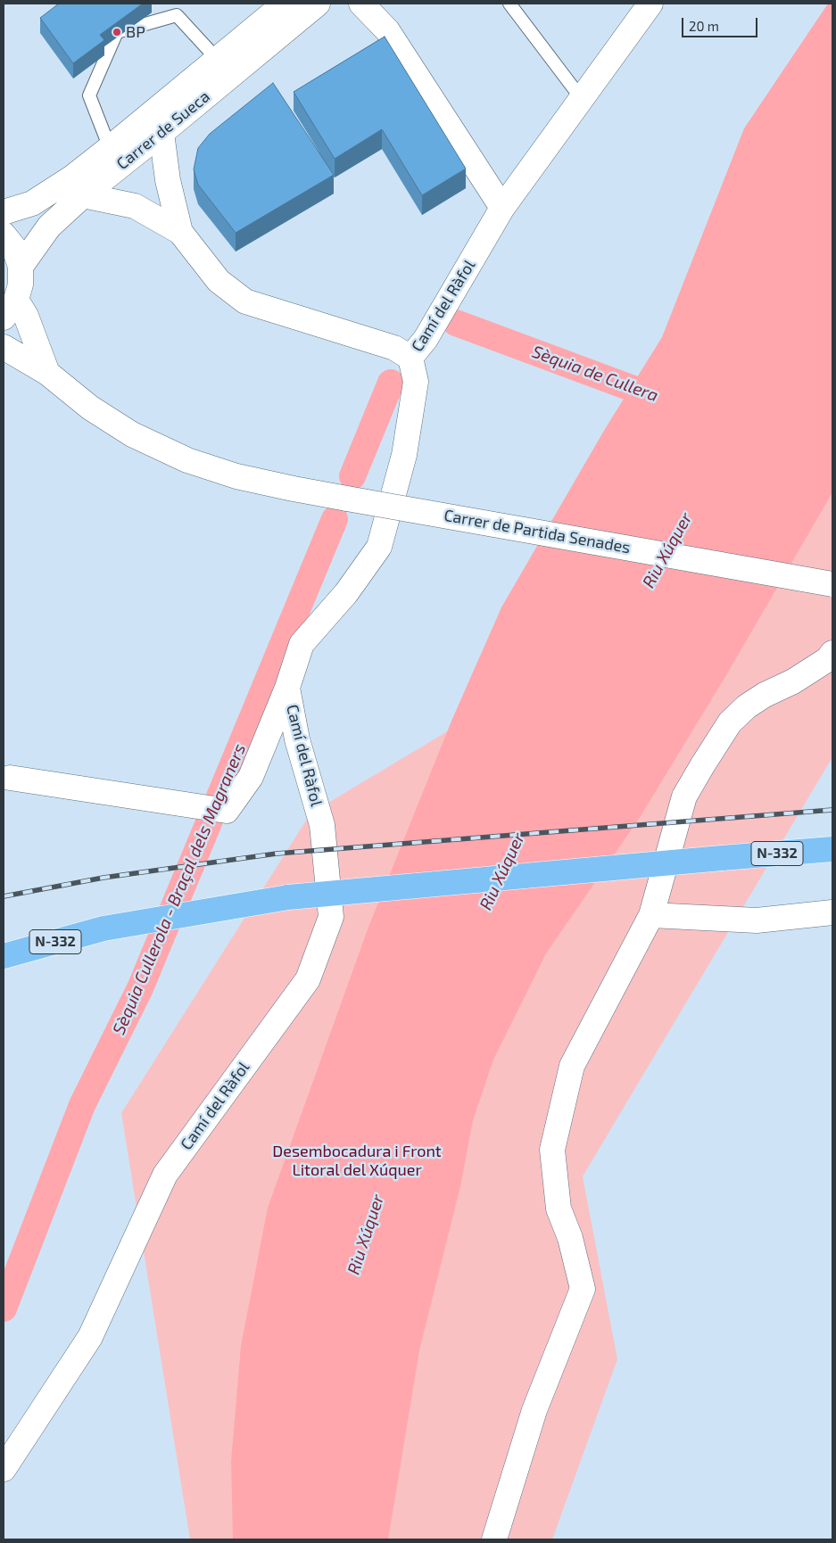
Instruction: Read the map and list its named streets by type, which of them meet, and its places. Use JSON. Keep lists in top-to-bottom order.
{
  "streets": {
    "highway": ["N-332"],
    "street": ["Carrer de Sueca", "Camí del Ràfol", "Carrer de Partida Senades"]
  },
  "water": ["Sèquia de Cullera", "Riu Xúquer", "Sèquia Cullerola - Braçal dels Magraners"],
  "parks": ["Desembocadura i Front Litoral del Xúquer"],
  "places": ["BP"],
  "scale_bar": "20 m"
}
